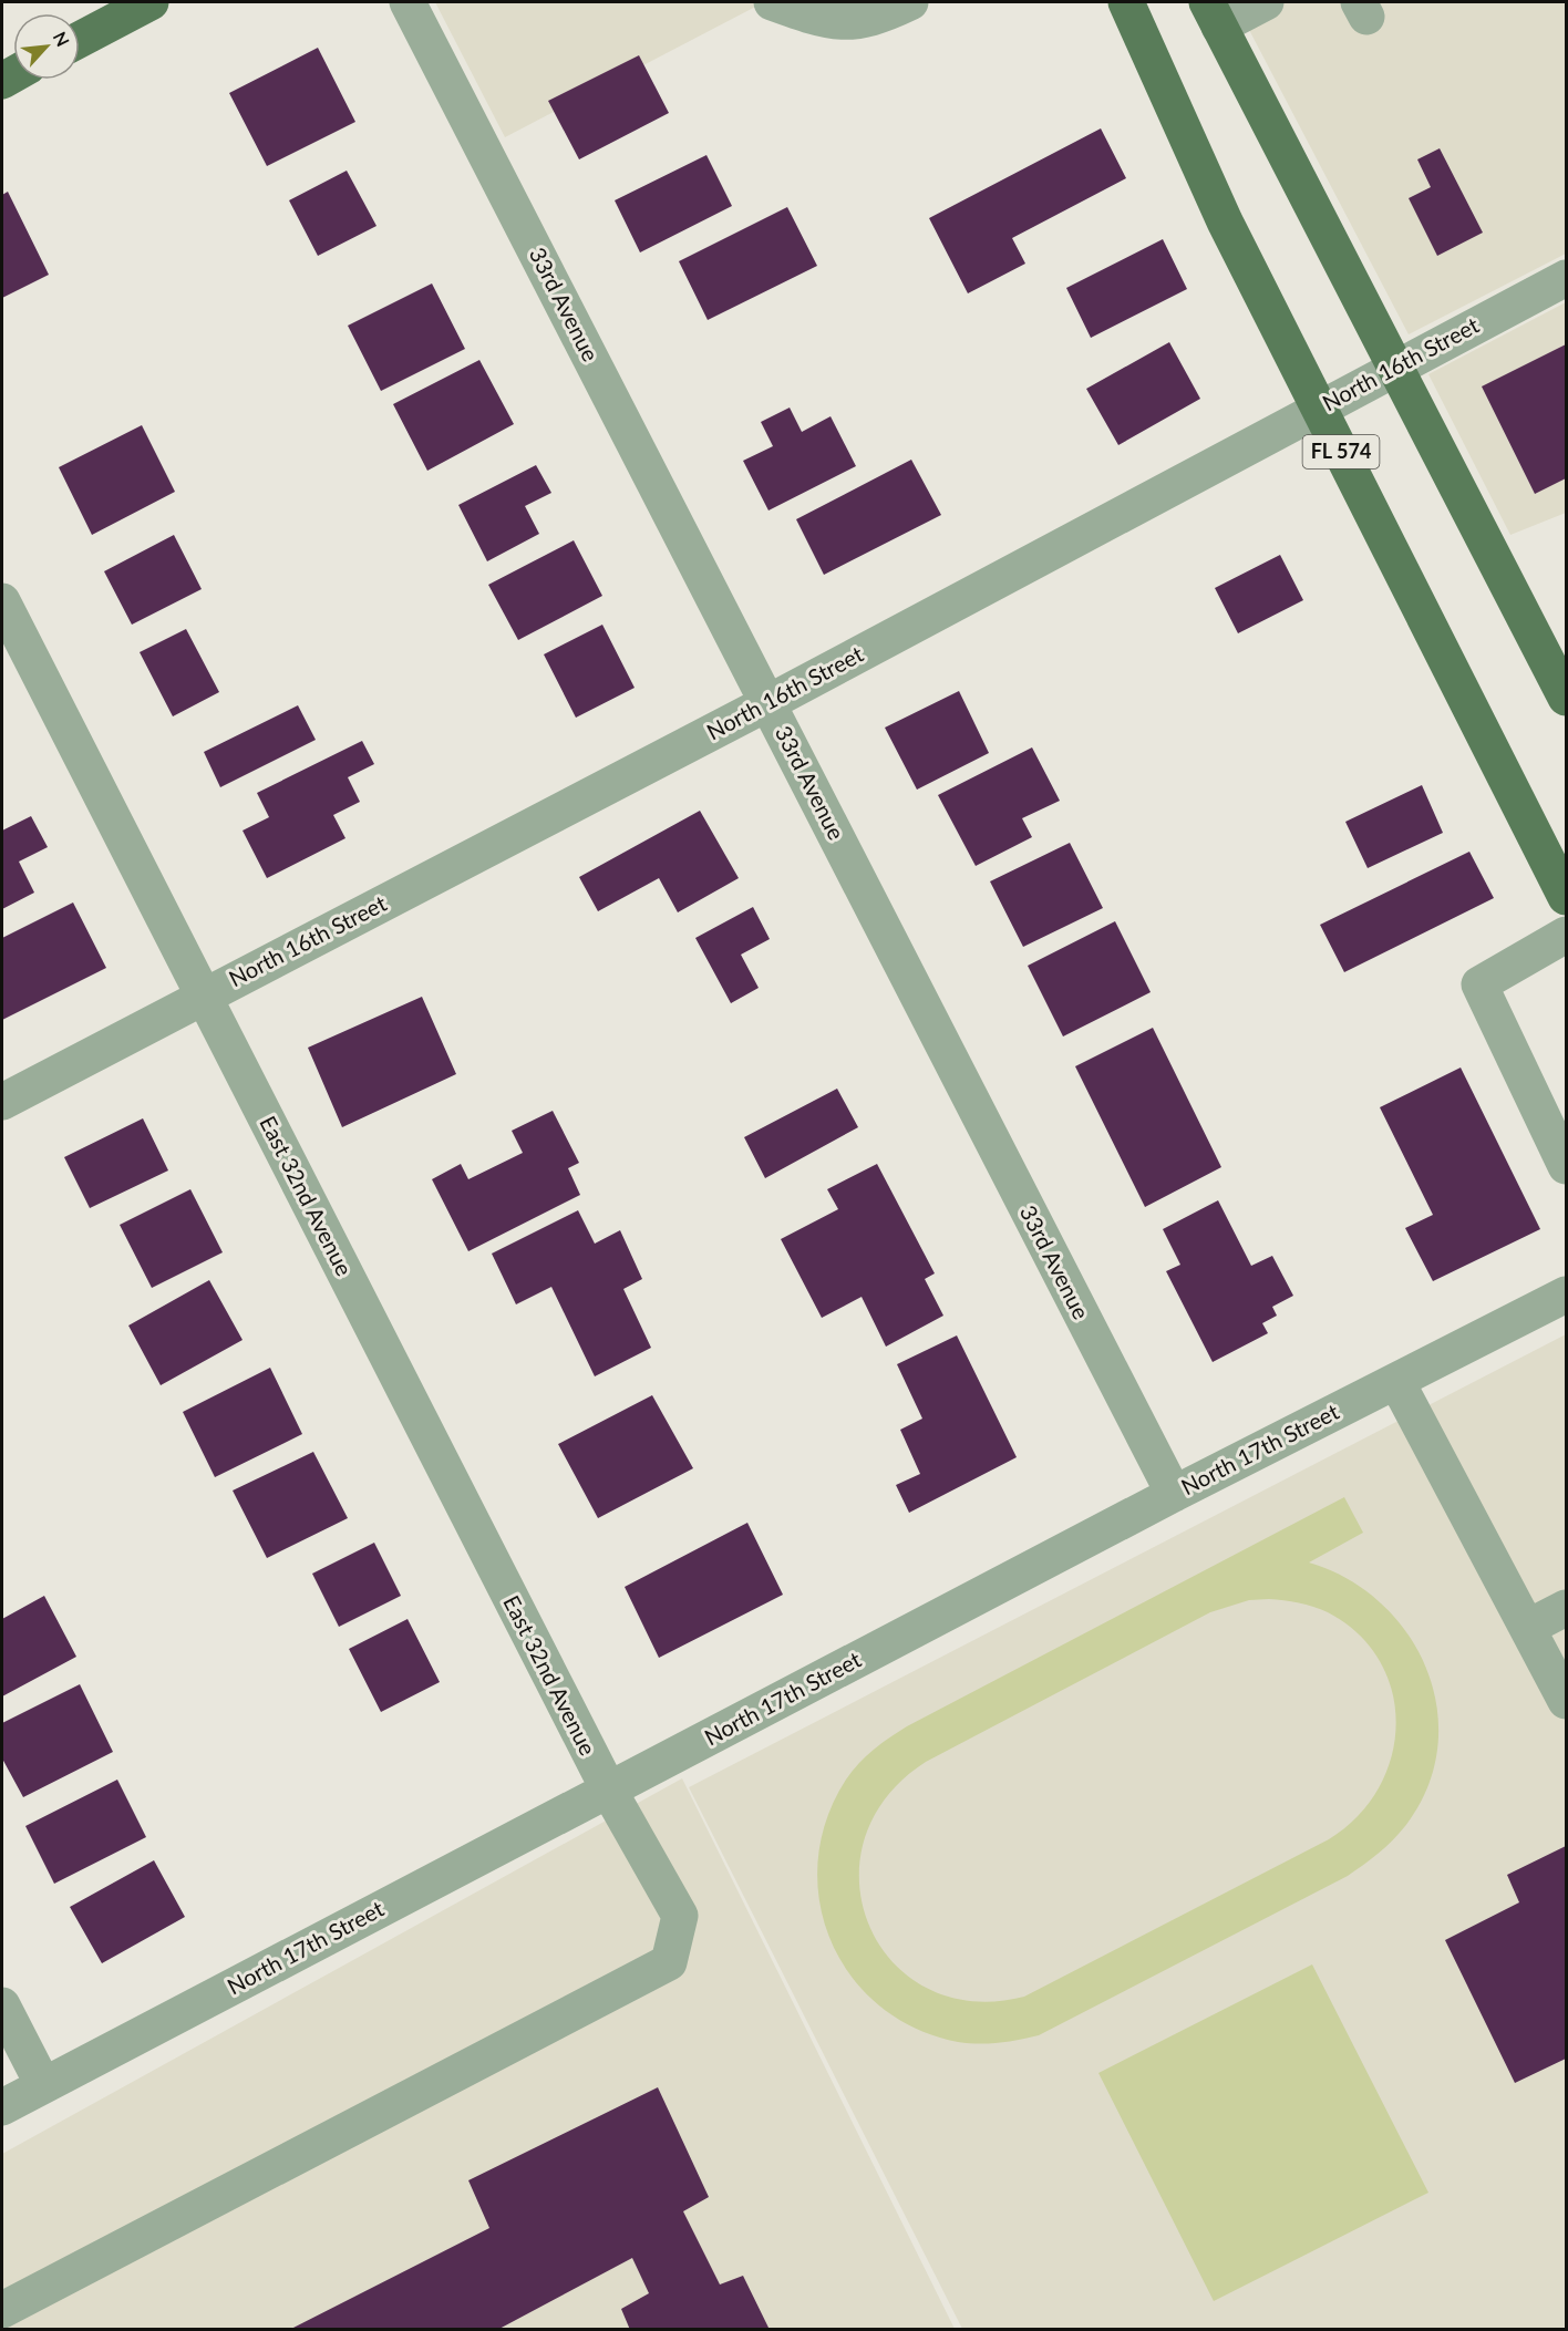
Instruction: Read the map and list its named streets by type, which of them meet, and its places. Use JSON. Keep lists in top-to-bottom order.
{
  "streets": {
    "main road": ["FL 574"],
    "street": [
      "33rd Avenue",
      "North 16th Street",
      "East 32nd Avenue",
      "North 17th Street"
    ]
  },
  "crossings": [
    ["33rd Avenue", "North 16th Street"],
    ["33rd Avenue", "North 17th Street"],
    ["North 16th Street", "FL 574"],
    ["North 16th Street", "East 32nd Avenue"],
    ["East 32nd Avenue", "North 17th Street"]
  ],
  "north": "top right"
}
